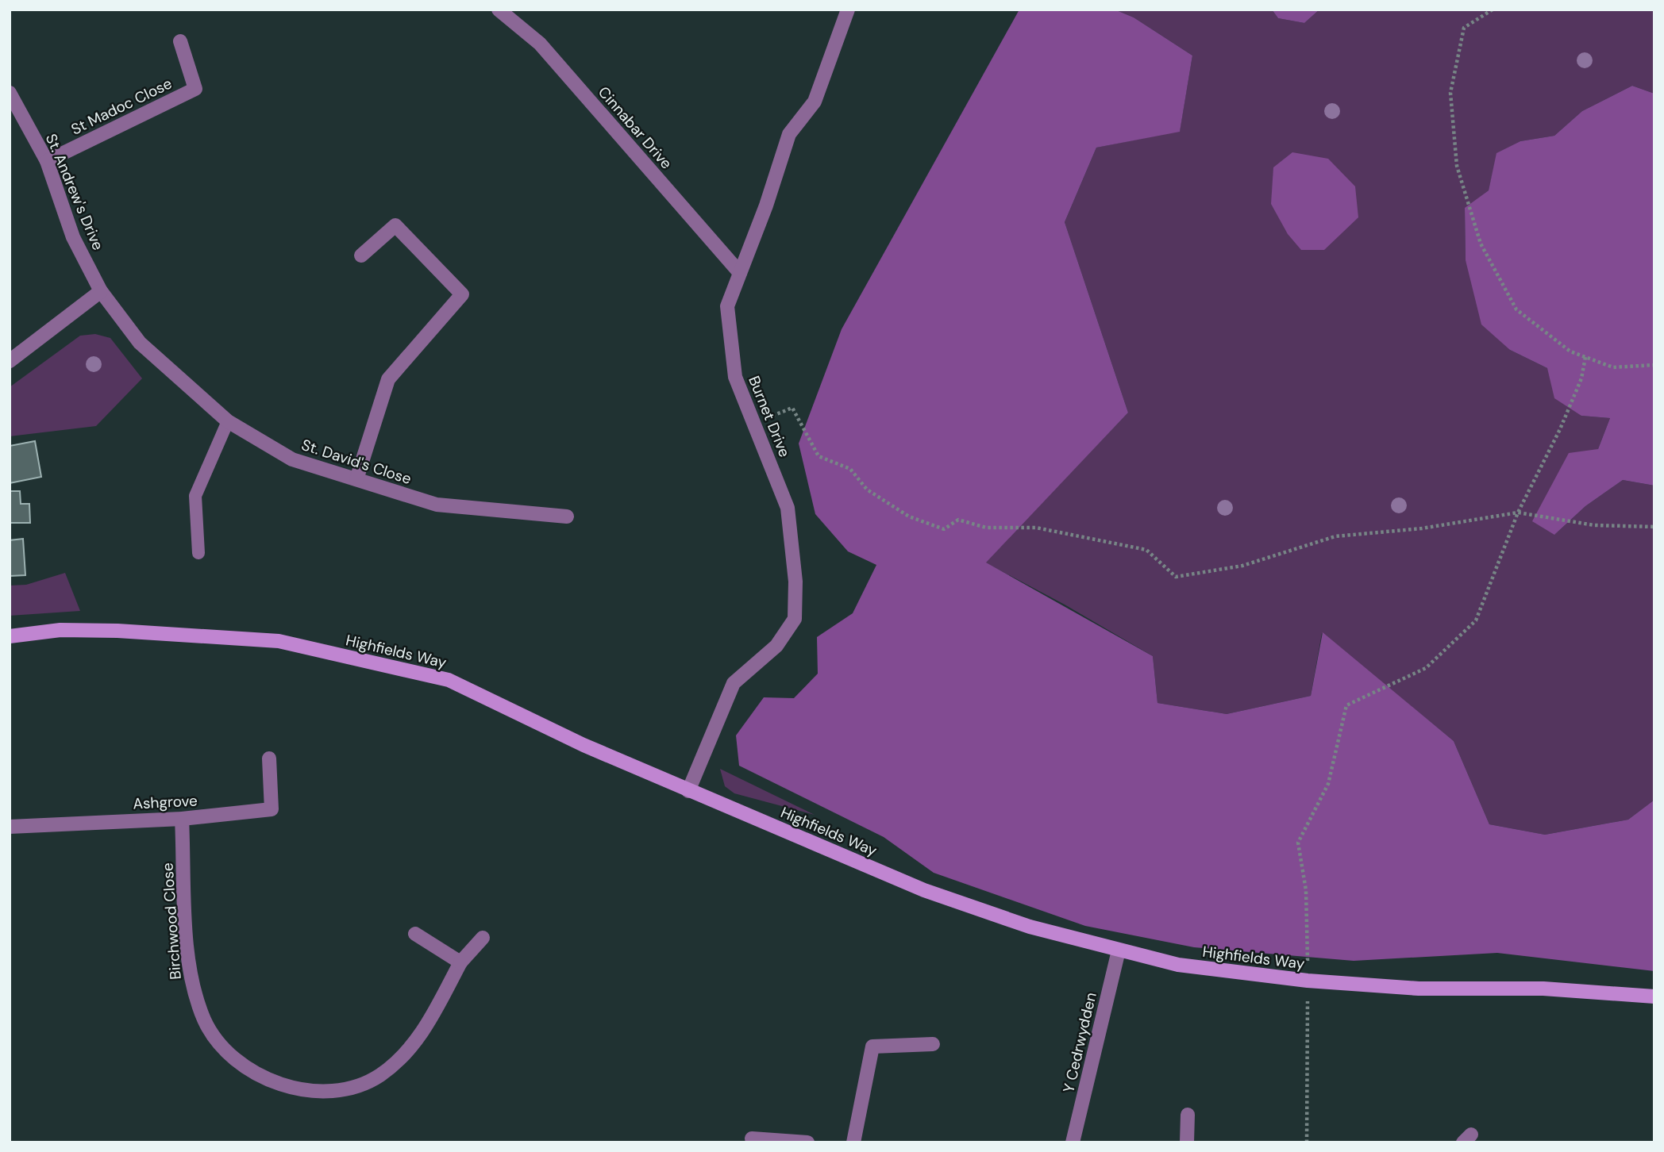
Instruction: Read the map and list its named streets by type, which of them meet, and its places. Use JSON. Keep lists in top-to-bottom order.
{
  "streets": {
    "main road": ["Highfields Way"],
    "street": [
      "St Madoc Close",
      "Cinnabar Drive",
      "St. Andrew's Drive",
      "Burnet Drive",
      "St. David's Close",
      "Ashgrove",
      "Birchwood Close",
      "Y Cedrwydden"
    ]
  },
  "crossings": [
    ["St Madoc Close", "St. Andrew's Drive"],
    ["Cinnabar Drive", "Burnet Drive"],
    ["St. Andrew's Drive", "St. David's Close"],
    ["Burnet Drive", "Highfields Way"],
    ["Highfields Way", "Y Cedrwydden"],
    ["Ashgrove", "Birchwood Close"]
  ]
}
